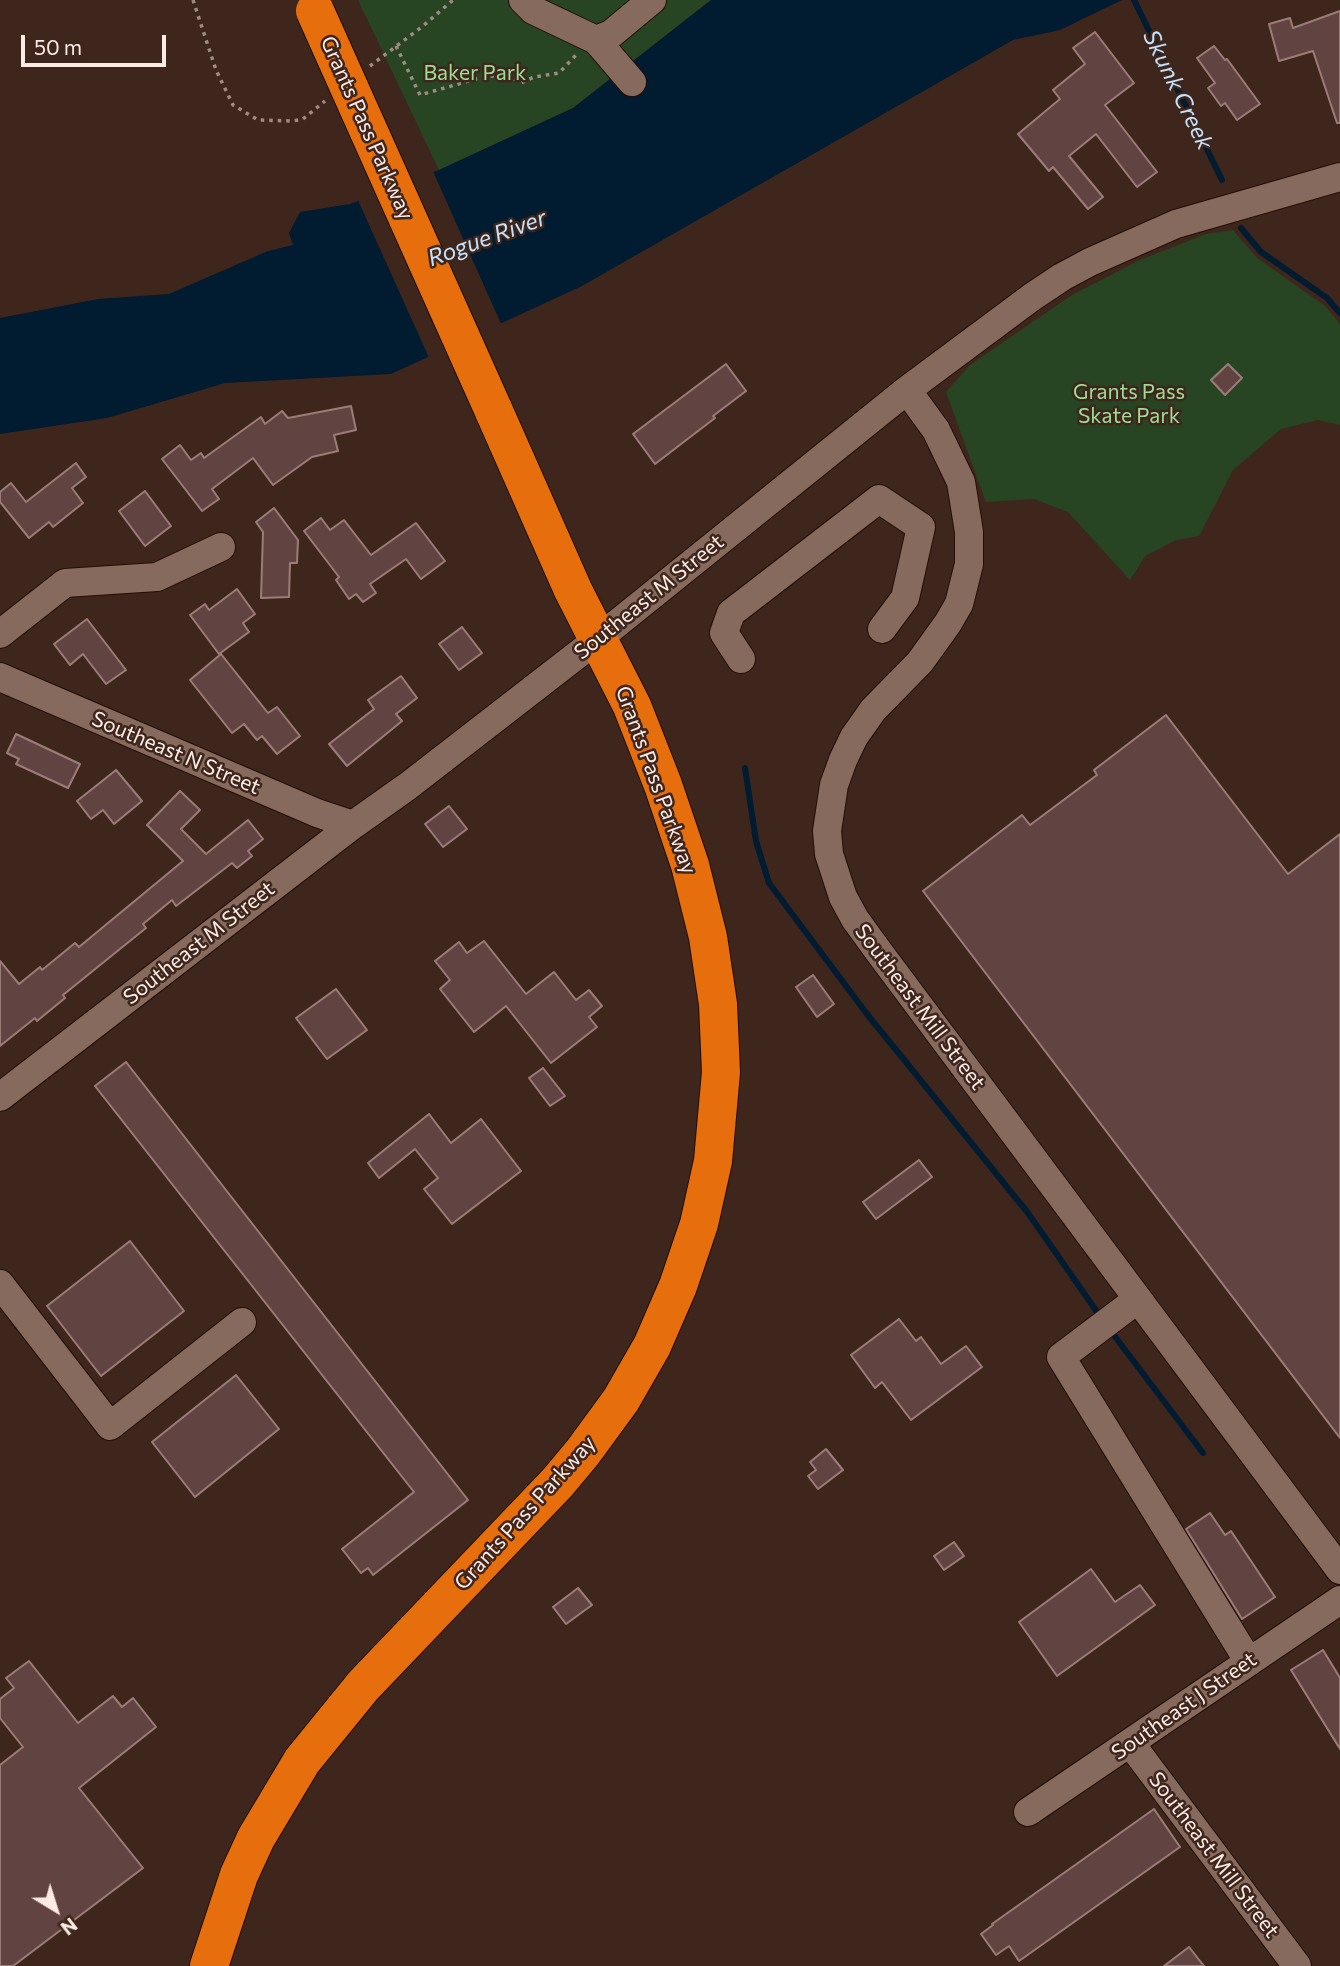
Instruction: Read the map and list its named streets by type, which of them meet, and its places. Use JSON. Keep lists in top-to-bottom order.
{
  "streets": {
    "highway": ["Grants Pass Parkway"],
    "street": [
      "Southeast M Street",
      "Southeast N Street",
      "Southeast Mill Street",
      "Southeast J Street"
    ]
  },
  "crossings": [
    ["Grants Pass Parkway", "Southeast M Street"],
    ["Southeast M Street", "Southeast N Street"],
    ["Southeast M Street", "Southeast Mill Street"],
    ["Southeast Mill Street", "Southeast J Street"]
  ],
  "water": ["Skunk Creek", "Rogue River"],
  "parks": ["Baker Park", "Grants Pass Skate Park"],
  "scale_bar": "50 m",
  "north": "bottom right"
}
